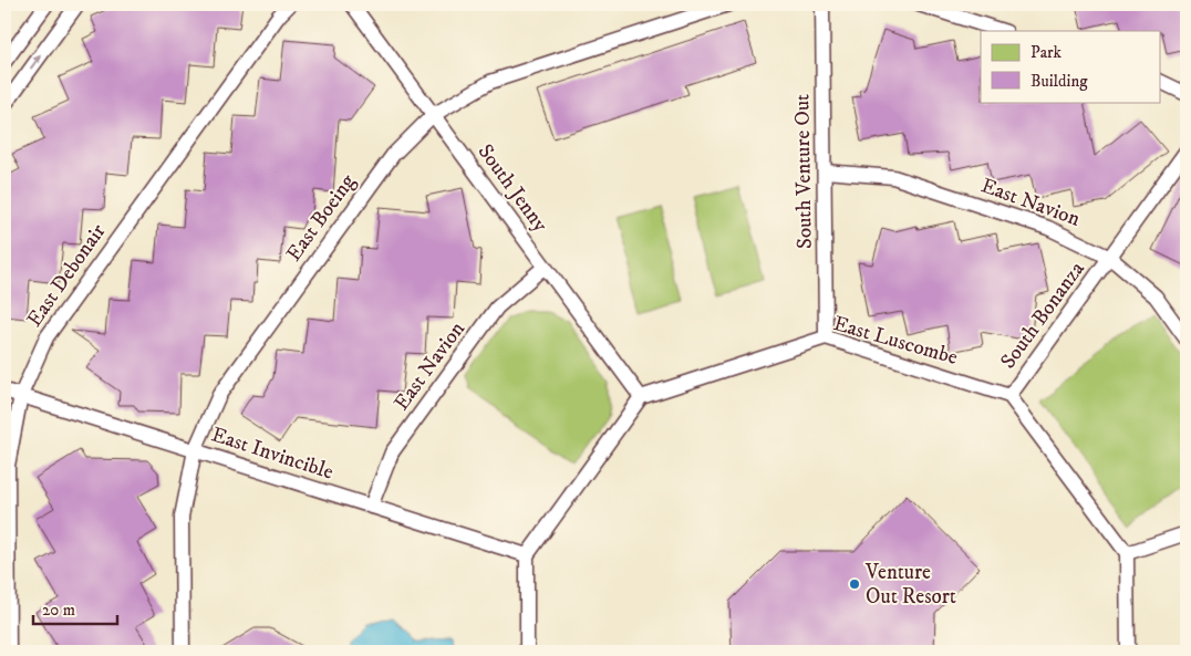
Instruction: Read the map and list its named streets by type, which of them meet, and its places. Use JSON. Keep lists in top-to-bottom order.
{
  "streets": {
    "lane": [
      "South Venture Out",
      "South Jenny",
      "East Navion",
      "East Boeing",
      "East Debonair",
      "South Bonanza",
      "East Luscombe",
      "East Invincible"
    ]
  },
  "crossings": [
    ["South Venture Out", "East Navion"],
    ["South Venture Out", "East Luscombe"],
    ["South Jenny", "East Navion"],
    ["South Jenny", "East Boeing"],
    ["South Jenny", "East Luscombe"],
    ["East Navion", "South Bonanza"],
    ["East Navion", "East Invincible"],
    ["East Boeing", "East Invincible"],
    ["East Debonair", "East Invincible"],
    ["South Bonanza", "East Luscombe"]
  ],
  "places": ["Venture Out Resort"],
  "legend": ["Park", "Building"],
  "scale_bar": "20 m"
}
